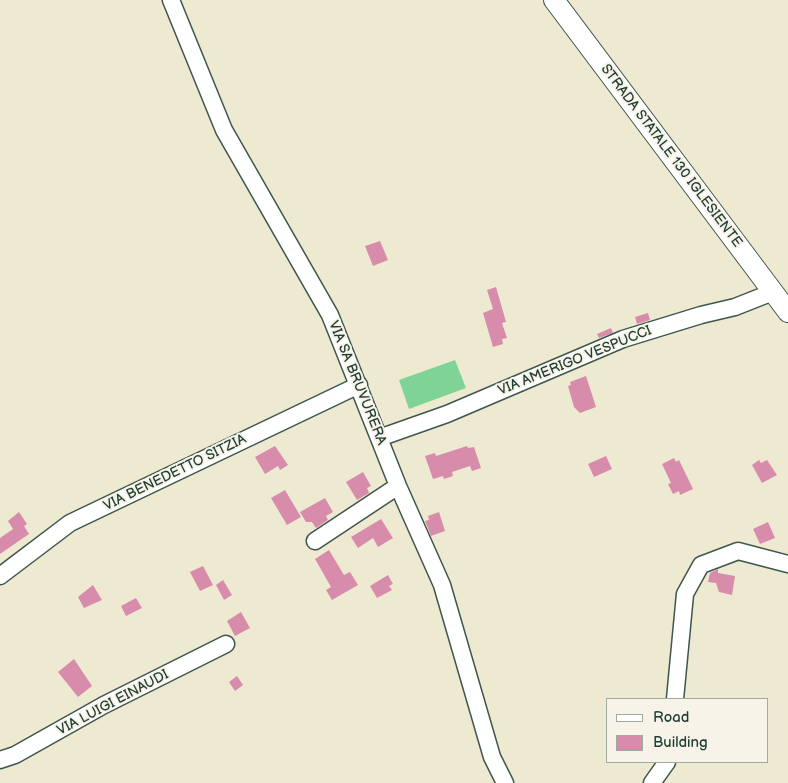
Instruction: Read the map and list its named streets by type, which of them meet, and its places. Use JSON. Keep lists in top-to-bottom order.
{
  "streets": {
    "main road": ["STRADA STATALE 130 IGLESIENTE"],
    "street": [
      "VIA AMERIGO VESPUCCI",
      "VIA SA BRUVURERA",
      "VIA BENEDETTO SITZIA",
      "VIA LUIGI EINAUDI"
    ]
  },
  "crossings": [
    ["STRADA STATALE 130 IGLESIENTE", "VIA AMERIGO VESPUCCI"],
    ["VIA AMERIGO VESPUCCI", "VIA SA BRUVURERA"],
    ["VIA SA BRUVURERA", "VIA BENEDETTO SITZIA"]
  ],
  "legend": ["Road", "Building"]
}
